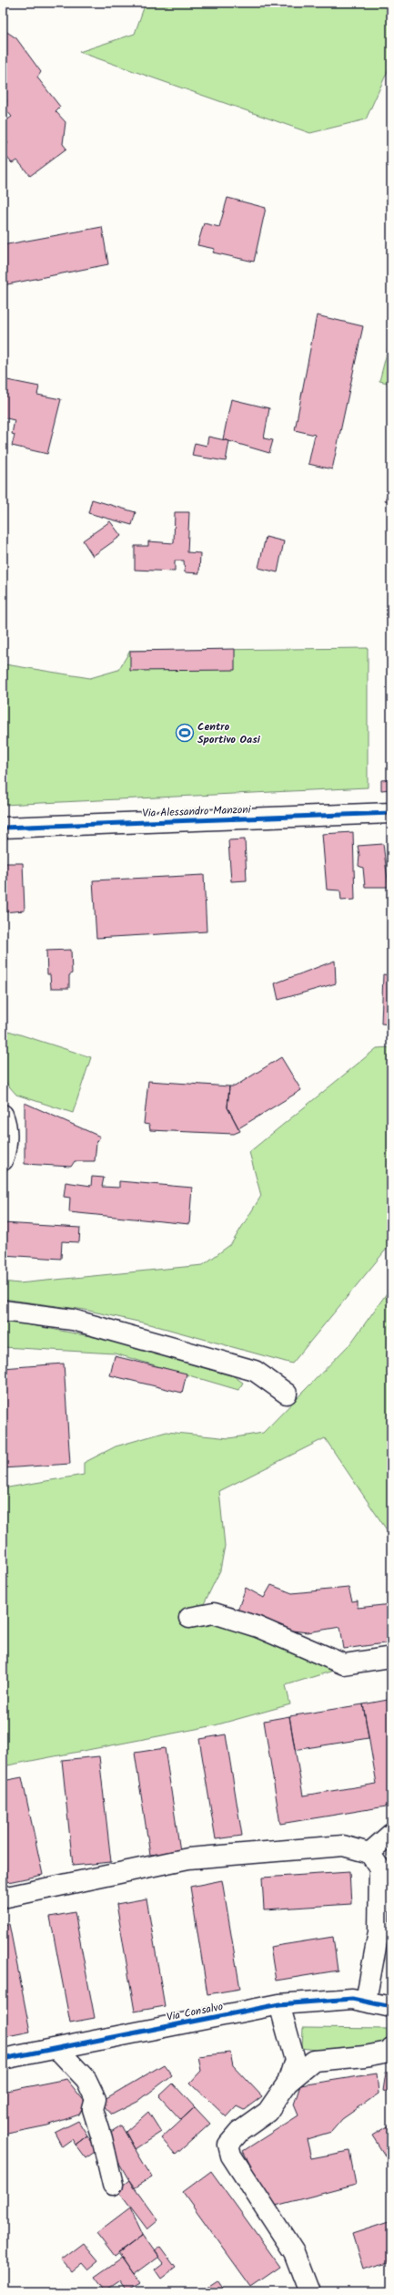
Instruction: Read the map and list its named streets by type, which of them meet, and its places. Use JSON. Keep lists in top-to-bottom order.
{
  "streets": {
    "street": ["Via Alessandro Manzoni", "Via Consalvo"]
  },
  "places": {
    "sports": ["Centro Sportivo Oasi"]
  }
}
